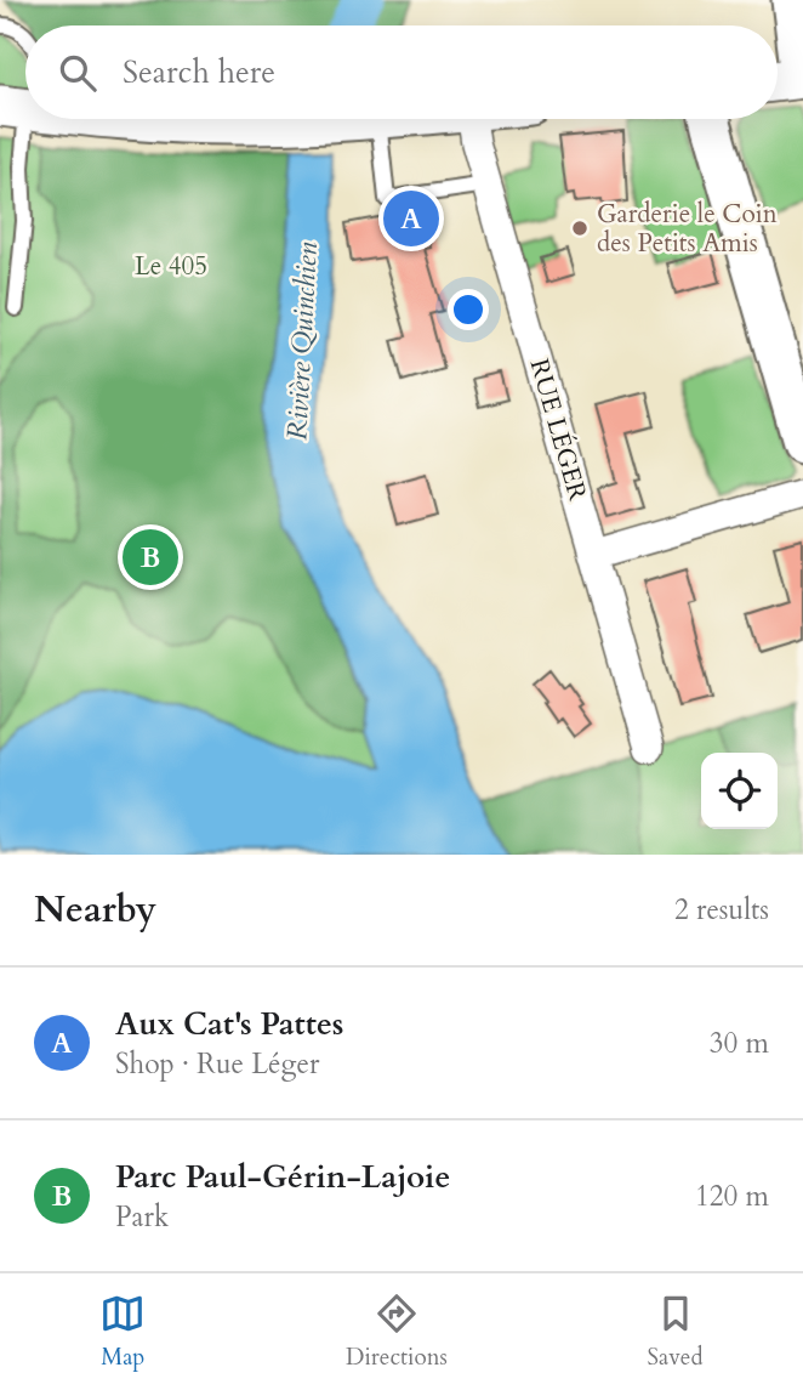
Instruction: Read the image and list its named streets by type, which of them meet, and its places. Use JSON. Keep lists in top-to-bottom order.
{
  "streets": {
    "street": ["RUE LÉGER"]
  },
  "water": ["Rivière Quinchien"],
  "parks": ["Le 405"],
  "places": ["Garderie le Coin des Petits Amis"],
  "page": {
    "search": "Search here",
    "pins": ["A", "B"],
    "heading": ["Nearby", "2 results"],
    "list": [
      {
        "mark": "A",
        "name": "Aux Cat's Pattes",
        "note": "Shop · Rue Léger",
        "value": "30 m"
      },
      {
        "mark": "B",
        "name": "Parc Paul-Gérin-Lajoie",
        "note": "Park",
        "value": "120 m"
      }
    ],
    "nav": ["Map", "Directions", "Saved"]
  }
}
